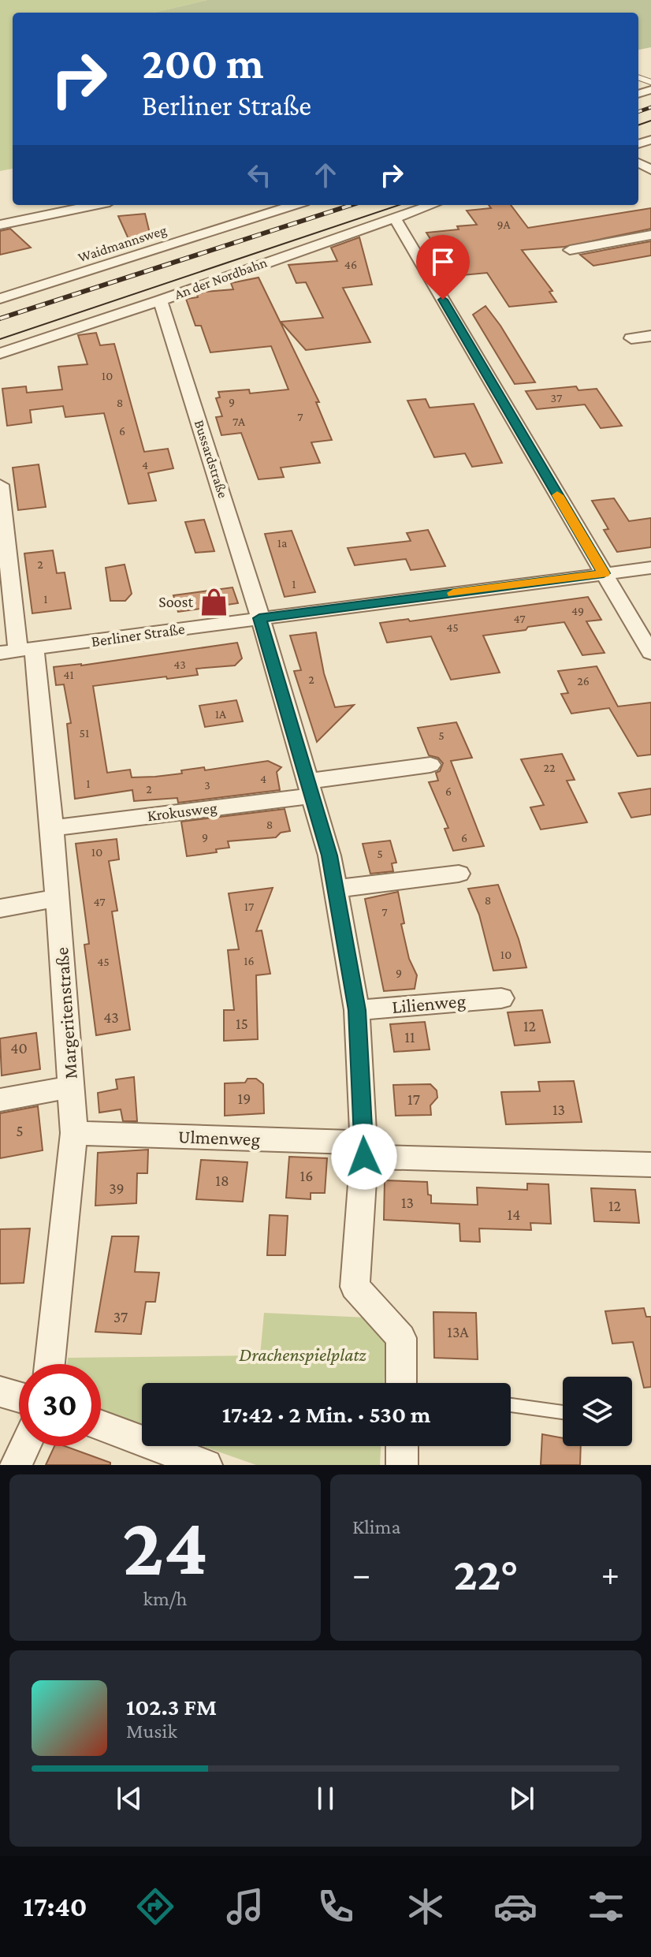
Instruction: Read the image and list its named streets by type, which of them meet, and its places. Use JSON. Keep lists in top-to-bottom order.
{
  "streets": {
    "street": [
      "Waidmannsweg",
      "An der Nordbahn",
      "Bussardstraße",
      "Berliner Straße",
      "Krokusweg",
      "Lilienweg",
      "Margeritenstraße",
      "Ulmenweg"
    ]
  },
  "crossings": [
    ["An der Nordbahn", "Bussardstraße"],
    ["Bussardstraße", "Berliner Straße"],
    ["Berliner Straße", "Margeritenstraße"],
    ["Krokusweg", "Margeritenstraße"],
    ["Margeritenstraße", "Ulmenweg"]
  ],
  "parks": ["Drachenspielplatz"],
  "places": {
    "shop": ["Soost"]
  },
  "house_numbers": [
    "9A",
    "46",
    "10",
    "37",
    "9",
    "8",
    "7",
    "7A",
    "6",
    "4",
    "1a",
    "2",
    "1",
    "1",
    "49",
    "47",
    "45",
    "43",
    "41",
    "2",
    "26",
    "1A",
    "51",
    "5",
    "22",
    "4",
    "1",
    "3",
    "2",
    "6",
    "8",
    "9",
    "6",
    "10",
    "5",
    "8",
    "47",
    "17",
    "7",
    "10",
    "16",
    "45",
    "9",
    "43",
    "15",
    "12",
    "11",
    "40",
    "19",
    "17",
    "13",
    "5",
    "16",
    "18",
    "39",
    "13",
    "12",
    "14",
    "37",
    "13A"
  ],
  "page": {
    "turn": ["200 m", "Berliner Straße"],
    "limit": "30",
    "trip": "17:42 · 2 Min. · 530 m",
    "tile": [
      ["24", "km/h"],
      "Klima"
    ],
    "heat": ["−", "22°", "+"],
    "song": ["102.3 FM", "Musik"],
    "tabs": "17:40"
  }
}
